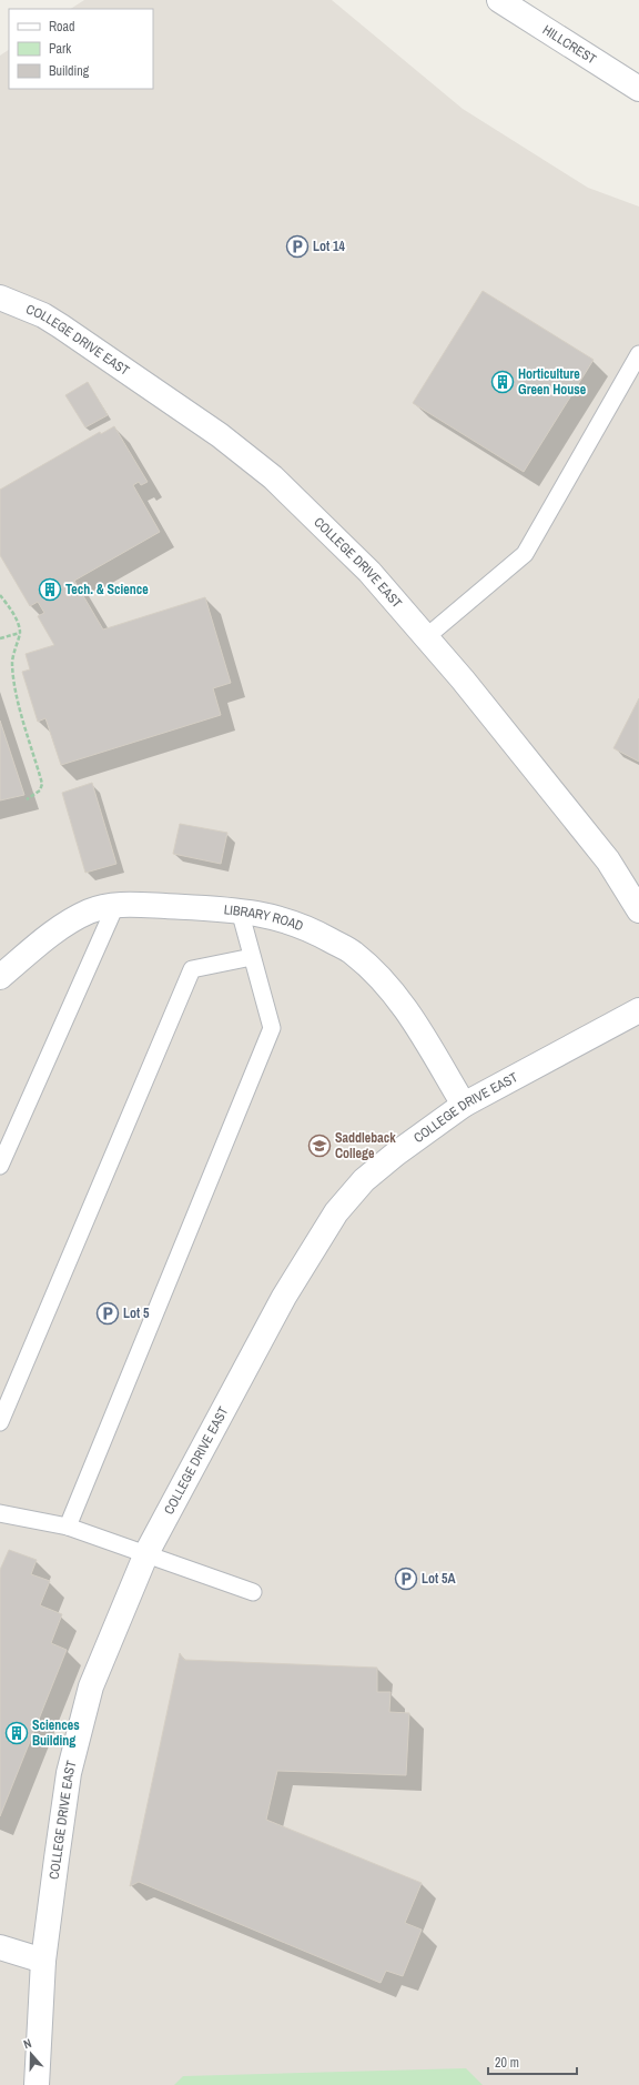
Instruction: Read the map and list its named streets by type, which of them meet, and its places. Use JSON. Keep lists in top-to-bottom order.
{
  "streets": {
    "street": ["HILLCREST", "COLLEGE DRIVE EAST", "LIBRARY ROAD"]
  },
  "crossings": [
    ["COLLEGE DRIVE EAST", "LIBRARY ROAD"]
  ],
  "places": {
    "parking": ["Lot 14", "Lot 5", "Lot 5A"],
    "building": ["Horticulture Green House", "Tech. & Science", "Sciences Building"],
    "school or university": ["Saddleback College"]
  },
  "legend": ["Road", "Park", "Building"],
  "scale_bar": "20 m",
  "north": "top"
}
